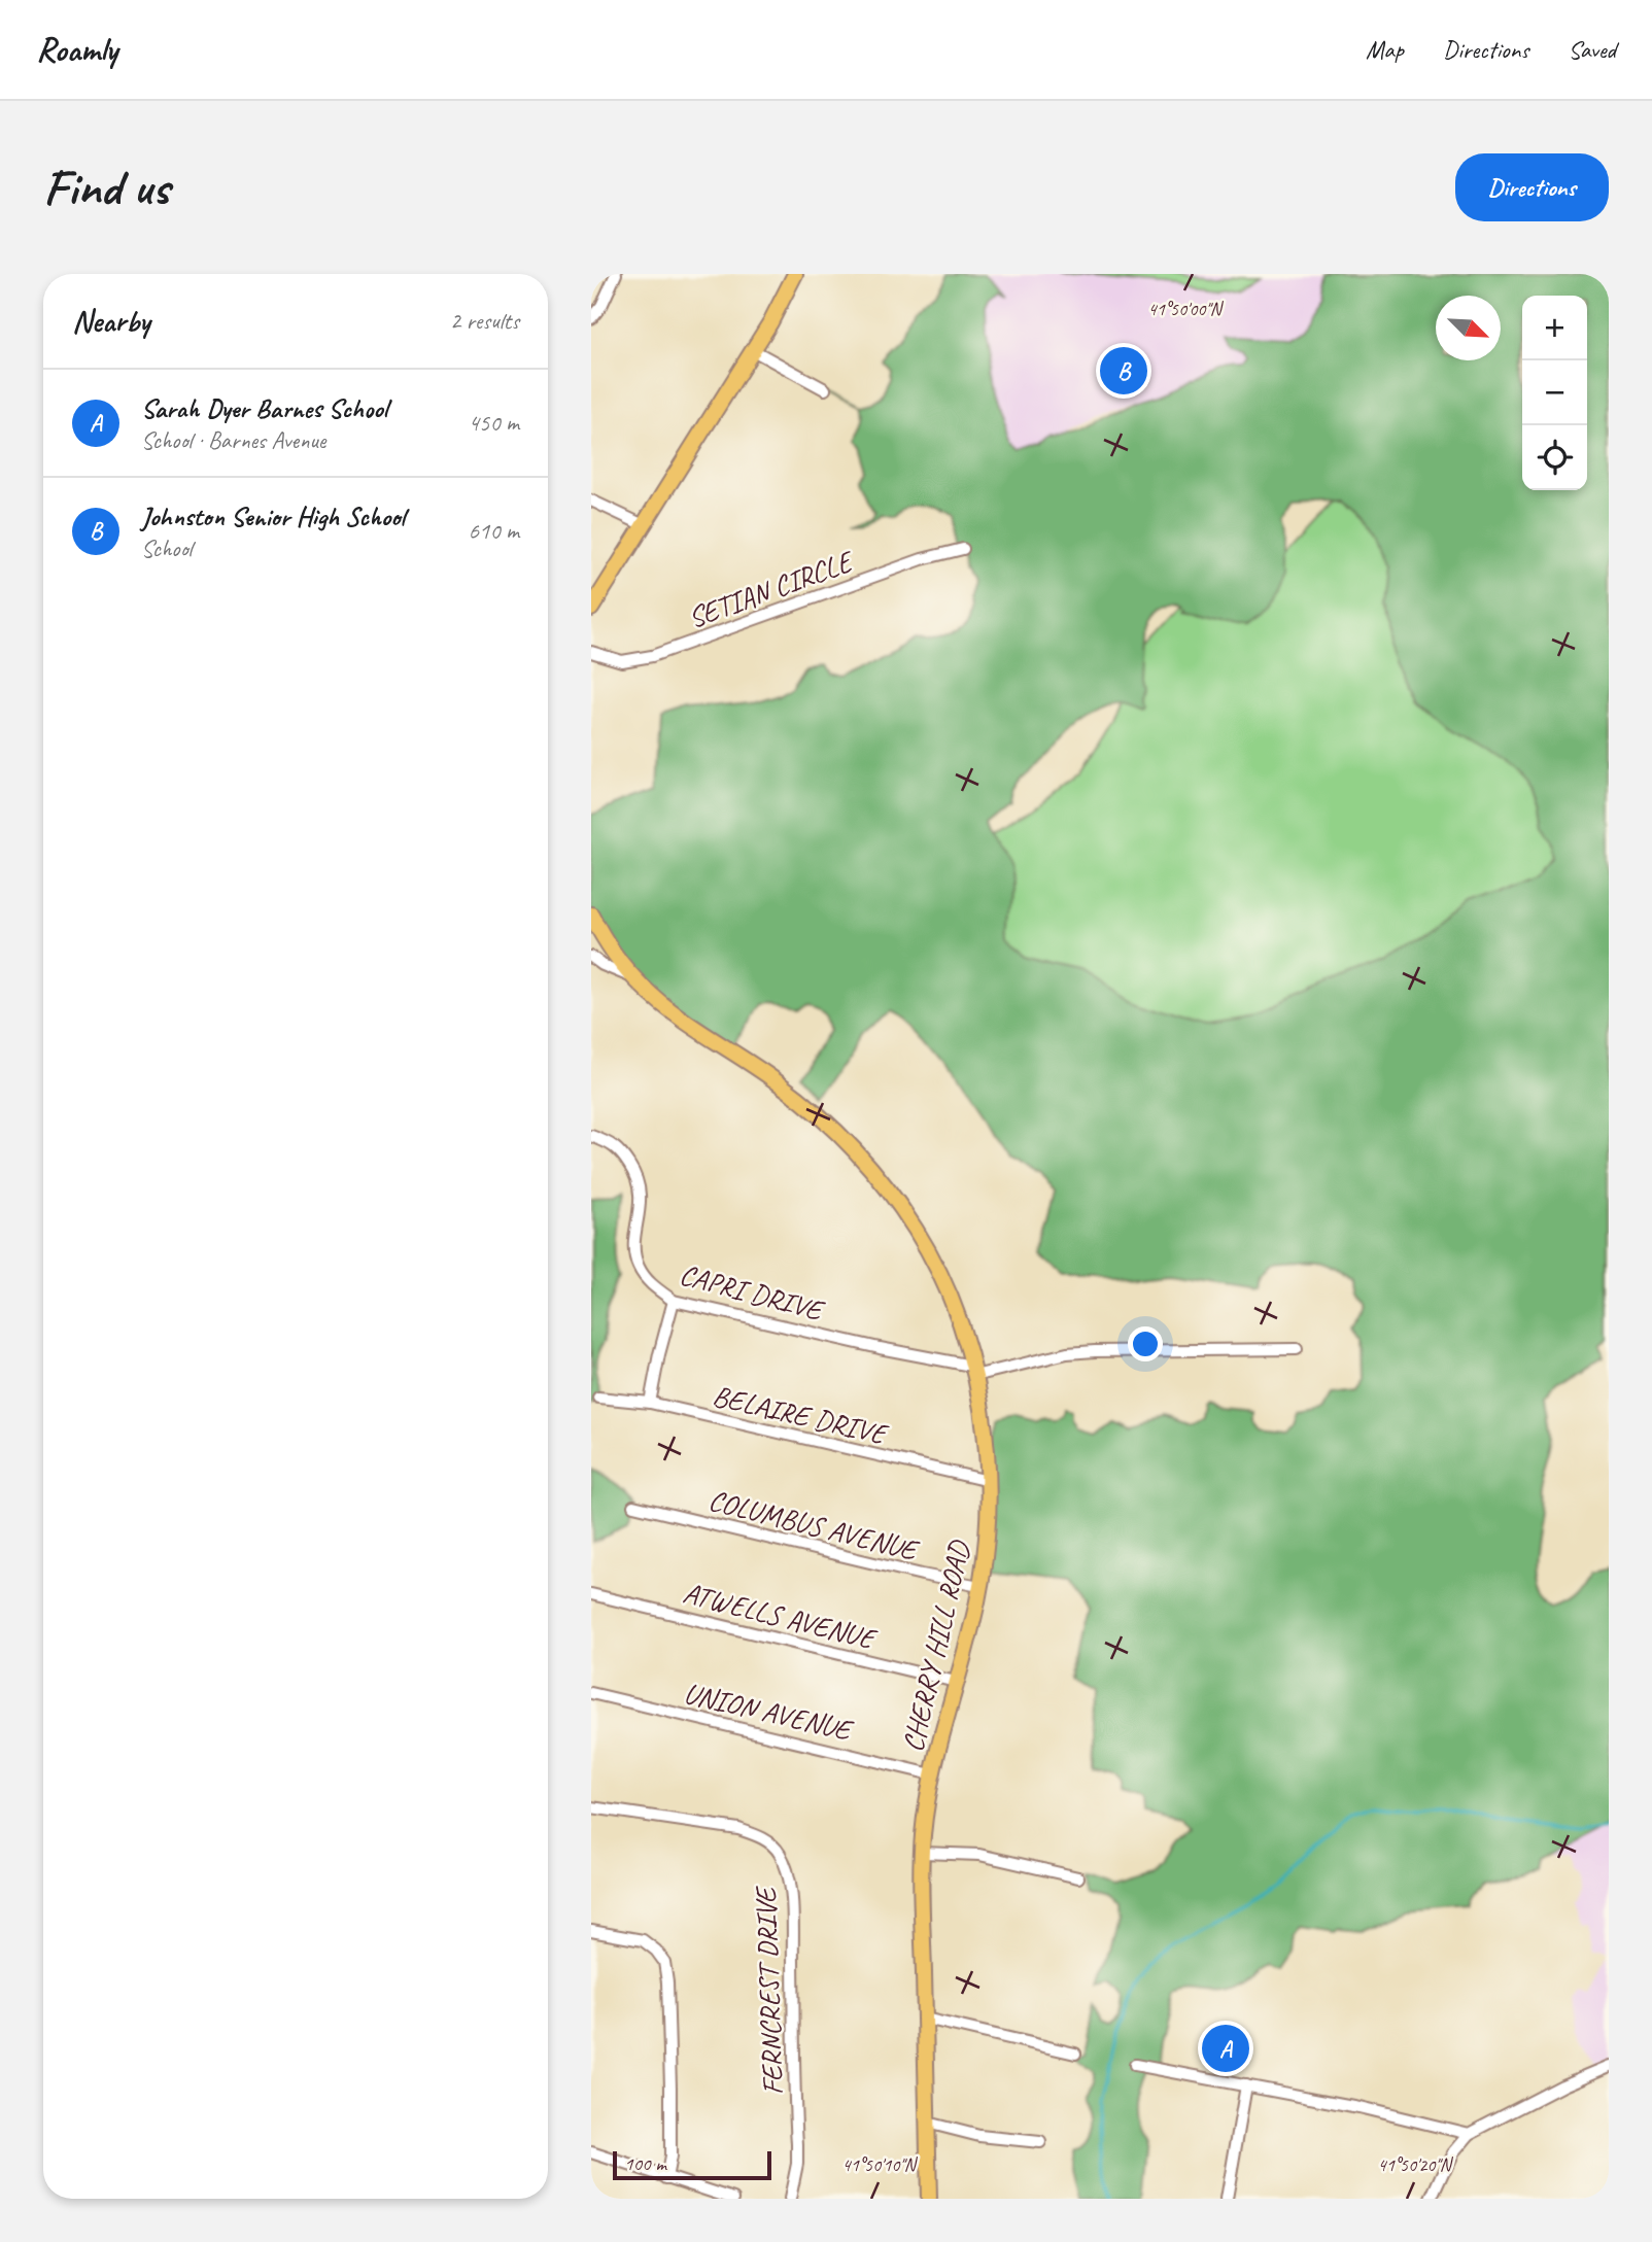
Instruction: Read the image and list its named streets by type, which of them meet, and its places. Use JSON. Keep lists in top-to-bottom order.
{
  "streets": {
    "main road": ["CHERRY HILL ROAD"],
    "street": [
      "SETIAN CIRCLE",
      "CAPRI DRIVE",
      "BELAIRE DRIVE",
      "COLUMBUS AVENUE",
      "ATWELLS AVENUE",
      "UNION AVENUE",
      "FERNCREST DRIVE"
    ]
  },
  "crossings": [
    ["CAPRI DRIVE", "CHERRY HILL ROAD"],
    ["BELAIRE DRIVE", "CHERRY HILL ROAD"],
    ["COLUMBUS AVENUE", "CHERRY HILL ROAD"],
    ["ATWELLS AVENUE", "CHERRY HILL ROAD"],
    ["CHERRY HILL ROAD", "UNION AVENUE"]
  ],
  "scale_bar": "100 m",
  "north": "bottom right",
  "page": {
    "header": "Roamly",
    "nav": ["Map", "Directions", "Saved"],
    "buttons": "Directions",
    "title": "Find us",
    "heading": ["Nearby", "2 results"],
    "map_buttons": ["+", "−"],
    "pins": ["B", "A"],
    "list": [
      {
        "mark": "A",
        "name": "Sarah Dyer Barnes School",
        "note": "School · Barnes Avenue",
        "value": "450 m"
      },
      {
        "mark": "B",
        "name": "Johnston Senior High School",
        "note": "School",
        "value": "610 m"
      }
    ],
    "scale": "100 m"
  },
  "coordinates": ["41°50'00\"N", "41°50'10\"N", "41°50'20\"N"]
}
